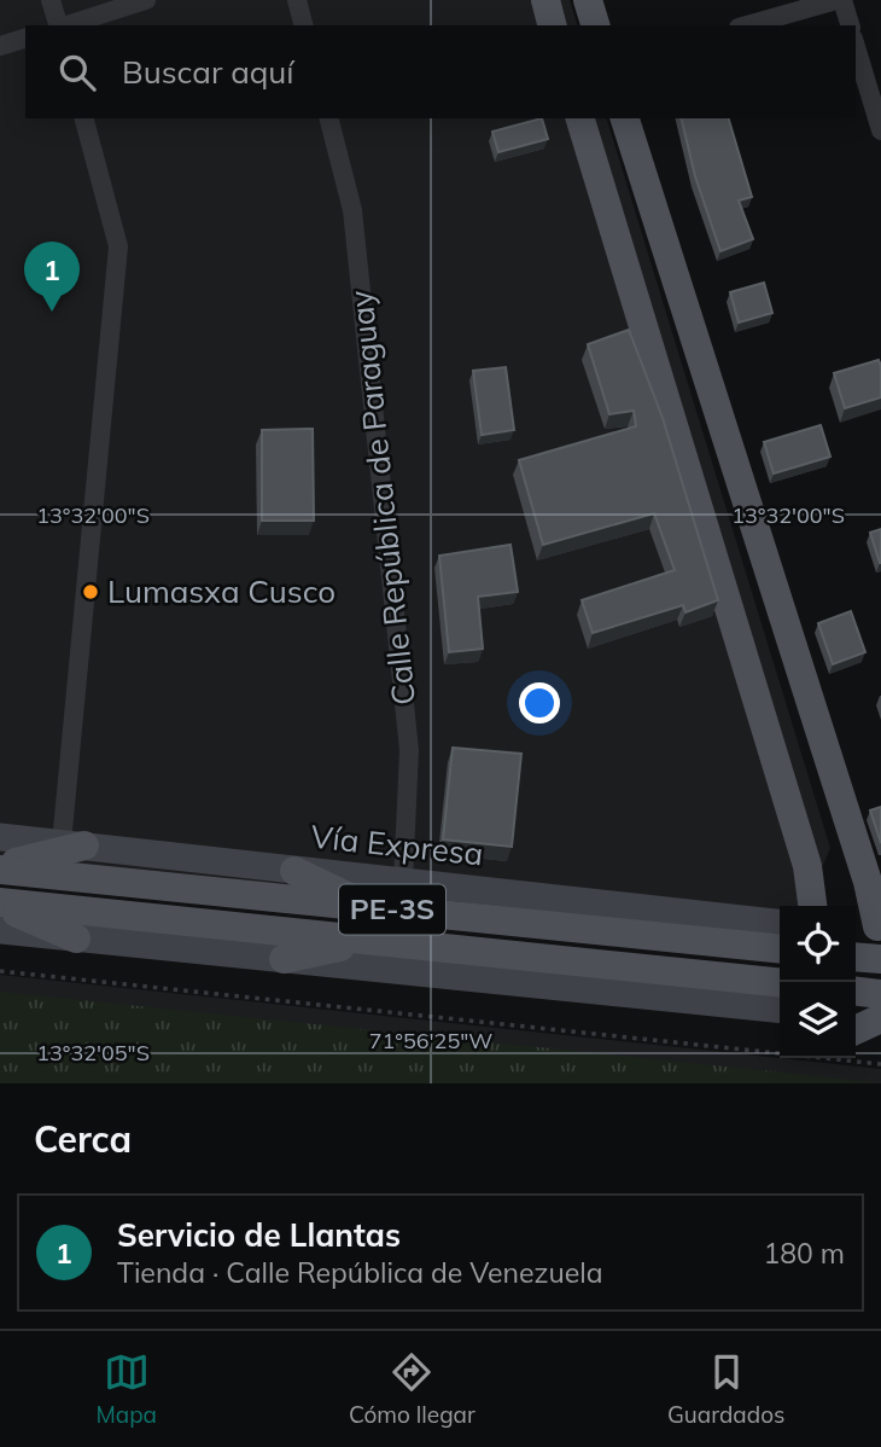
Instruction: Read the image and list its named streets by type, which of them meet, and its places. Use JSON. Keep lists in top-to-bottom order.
{
  "streets": {
    "main road": ["Vía Expresa", "PE-3S"],
    "street": ["Calle República de Paraguay"]
  },
  "crossings": [
    ["Calle República de Paraguay", "Vía Expresa"]
  ],
  "places": ["Lumasxa Cusco"],
  "page": {
    "search": "Buscar aquí",
    "pins": "1",
    "heading": "Cerca",
    "list": [
      {
        "mark": "1",
        "name": "Servicio de Llantas",
        "note": "Tienda · Calle República de Venezuela",
        "value": "180 m"
      }
    ],
    "nav": ["Mapa", "Cómo llegar", "Guardados"]
  },
  "coordinates": ["13°32'00\"S", "71°56'25\"W", "13°32'05\"S"]
}
